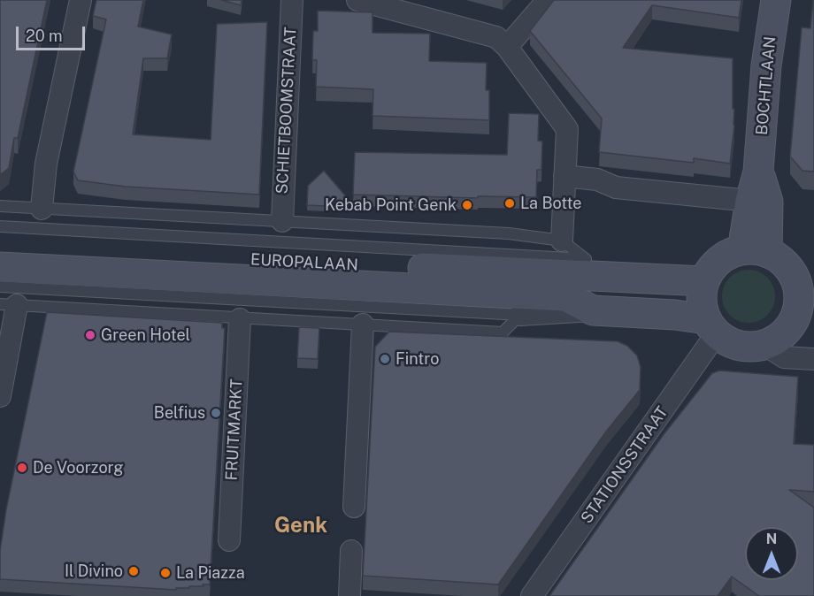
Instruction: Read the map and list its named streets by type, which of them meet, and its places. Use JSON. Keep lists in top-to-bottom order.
{
  "streets": {
    "main road": ["BOCHTLAAN", "EUROPALAAN"],
    "street": ["SCHIETBOOMSTRAAT", "FRUITMARKT", "STATIONSSTRAAT"]
  },
  "crossings": [
    ["BOCHTLAAN", "EUROPALAAN"],
    ["BOCHTLAAN", "STATIONSSTRAAT"],
    ["EUROPALAAN", "STATIONSSTRAAT"]
  ],
  "districts": ["Genk"],
  "places": [
    "La Botte",
    "Kebab Point Genk",
    "Green Hotel",
    "Fintro",
    "Belfius",
    "De Voorzorg",
    "Il Divino",
    "La Piazza"
  ],
  "scale_bar": "20 m",
  "north": "top"
}
